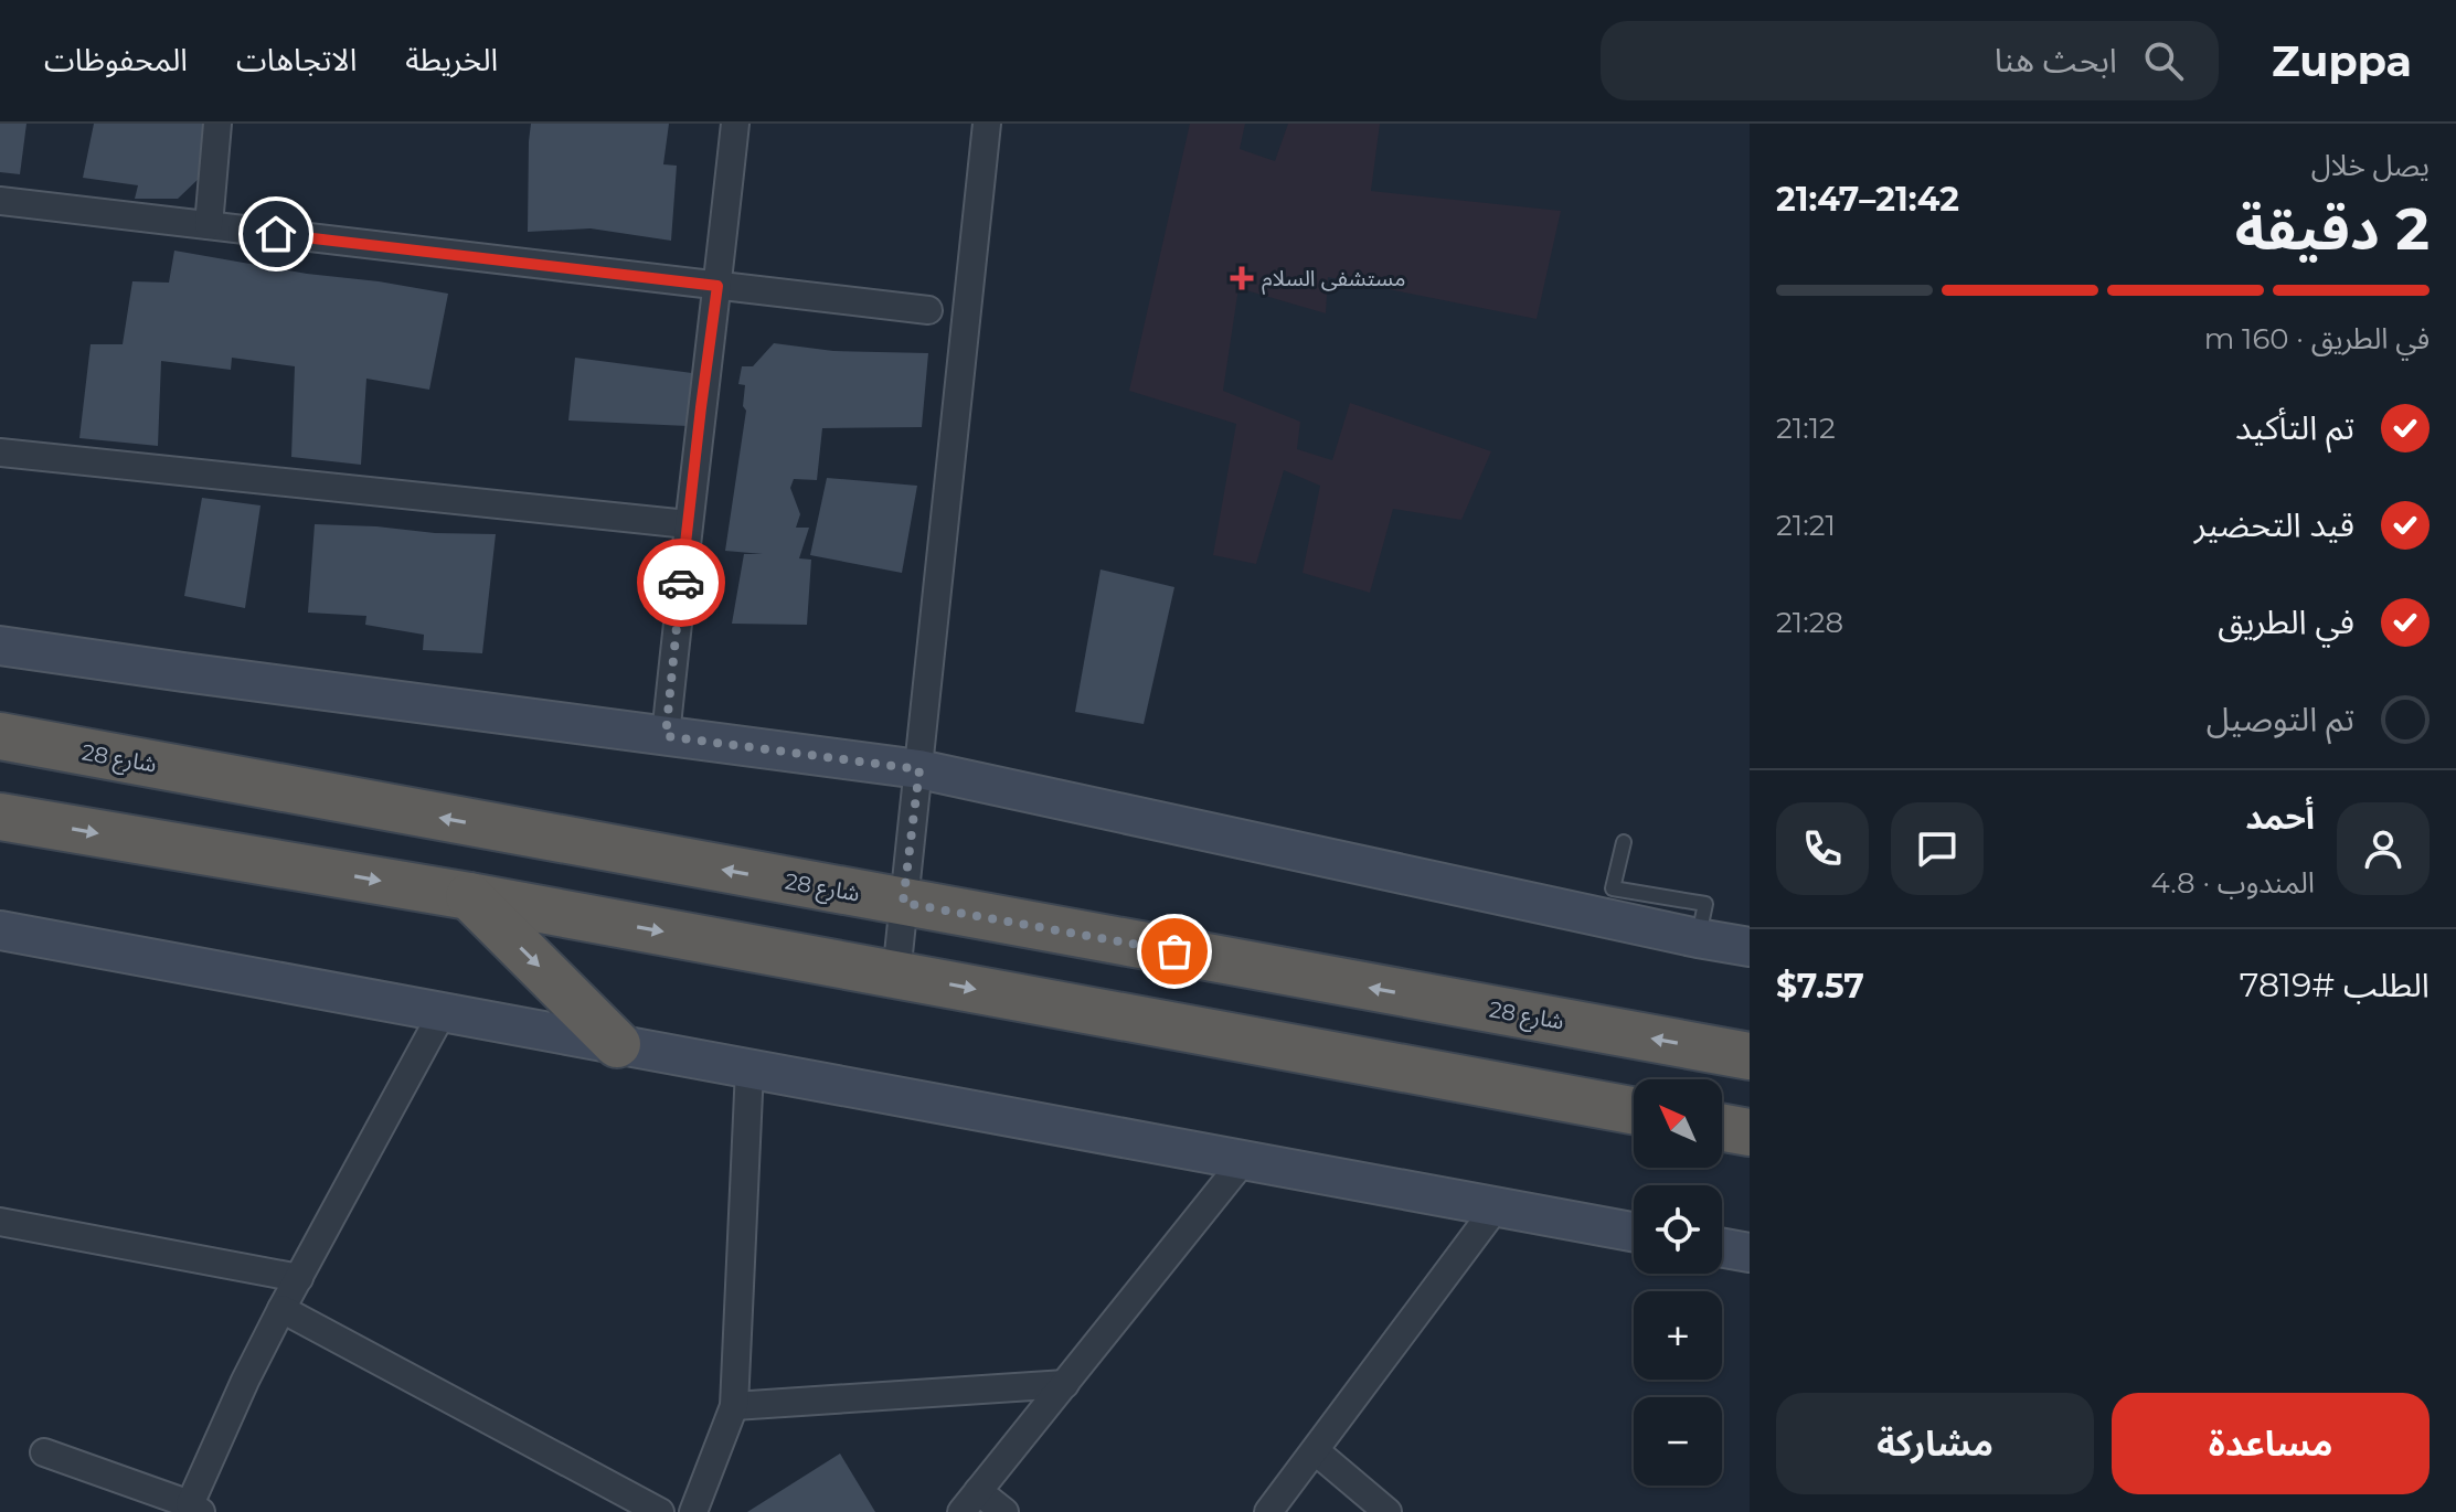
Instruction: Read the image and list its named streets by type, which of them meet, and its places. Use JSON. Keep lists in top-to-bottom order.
{
  "streets": {
    "highway": ["شارع 28"]
  },
  "places": {
    "health": ["مستشفى السلام"]
  },
  "north": "top left",
  "page": {
    "header": "Zuppa",
    "search": "ابحث هنا",
    "nav": ["الخريطة", "الاتجاهات", "المحفوظات"],
    "heading": ["2 دقيقة", "يصل خلال", "21:42–21:47"],
    "panel": [
      "أحمد",
      "المندوب · 4.8",
      "الطلب #7819",
      "$7.57"
    ],
    "bar": "في الطريق · 160 m",
    "list": [
      ["تم التأكيد", "21:12"],
      ["قيد التحضير", "21:21"],
      ["في الطريق", "21:28"],
      "تم التوصيل"
    ],
    "map_buttons": ["+", "−"],
    "buttons": ["مساعدة", "مشاركة"]
  }
}
